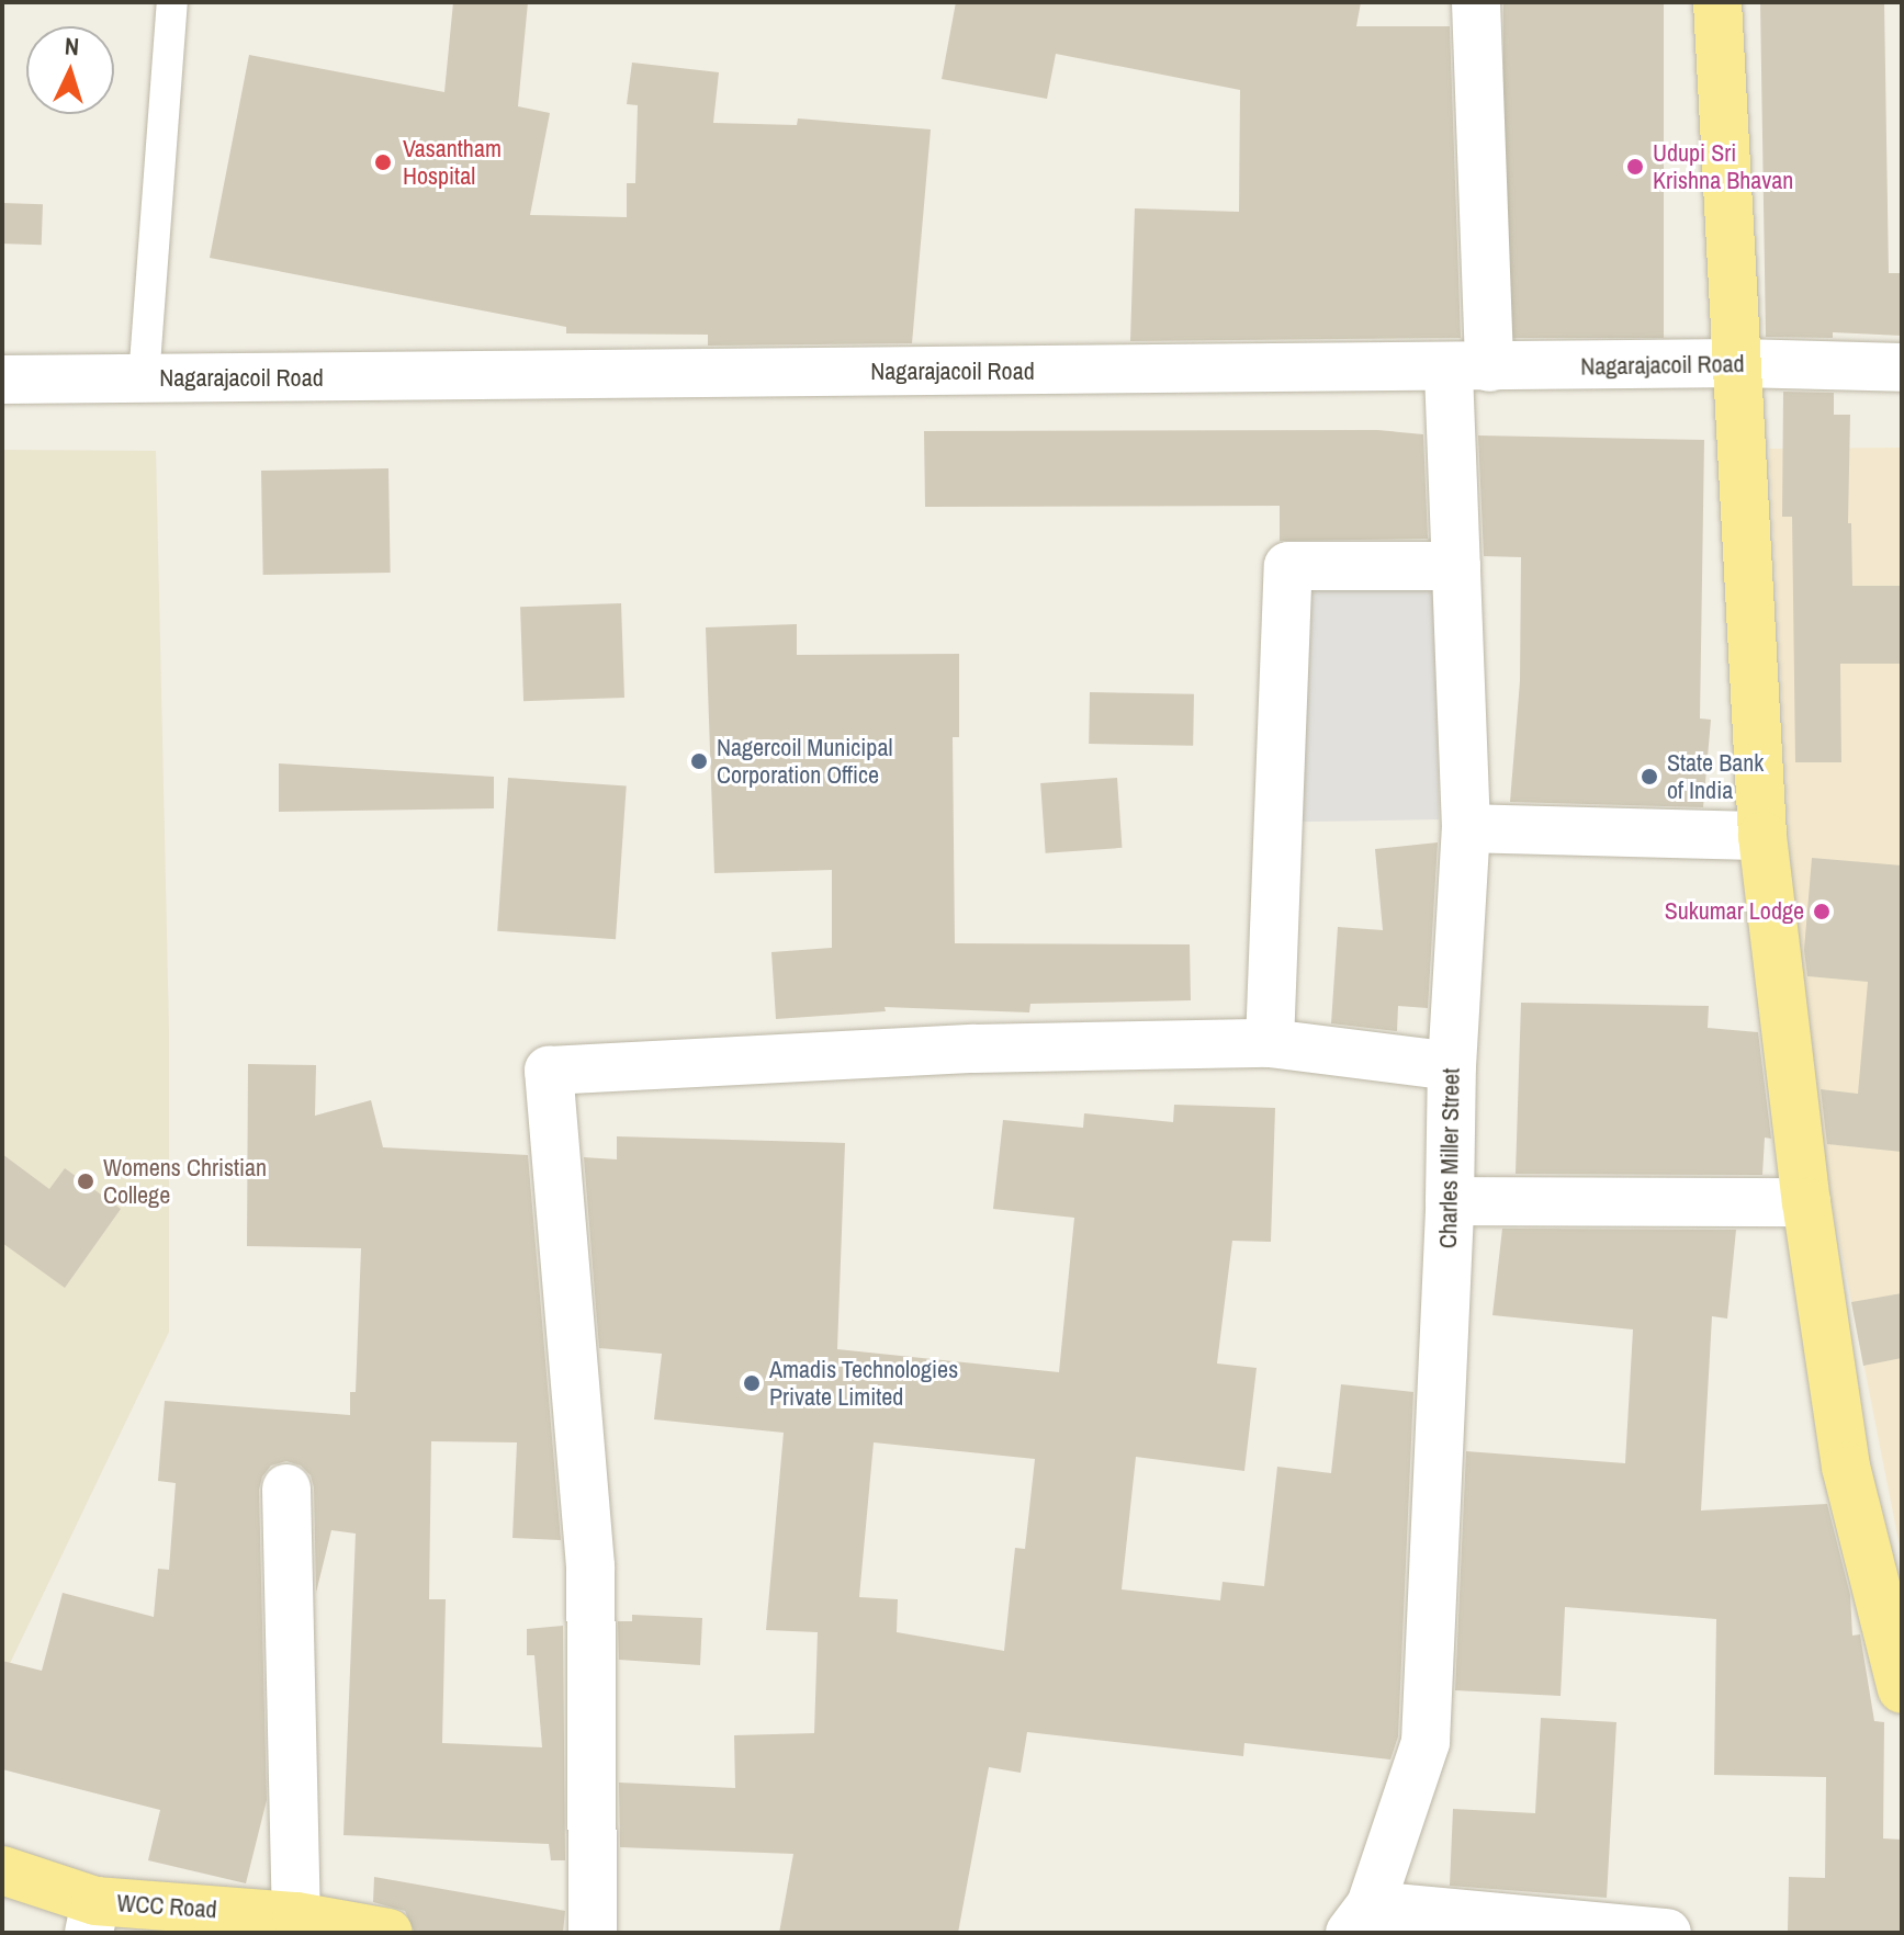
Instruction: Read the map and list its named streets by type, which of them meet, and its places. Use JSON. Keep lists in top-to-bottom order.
{
  "streets": {
    "main road": ["WCC Road"],
    "street": ["Nagarajacoil Road", "Charles Miller Street"]
  },
  "crossings": [
    ["Nagarajacoil Road", "Charles Miller Street"]
  ],
  "places": [
    "Vasantham Hospital",
    "Udupi Sri Krishna Bhavan",
    "Nagercoil Municipal Corporation Office",
    "State Bank of India",
    "Sukumar Lodge",
    "Womens Christian College",
    "Amadis Technologies Private Limited"
  ],
  "north": "top"
}
